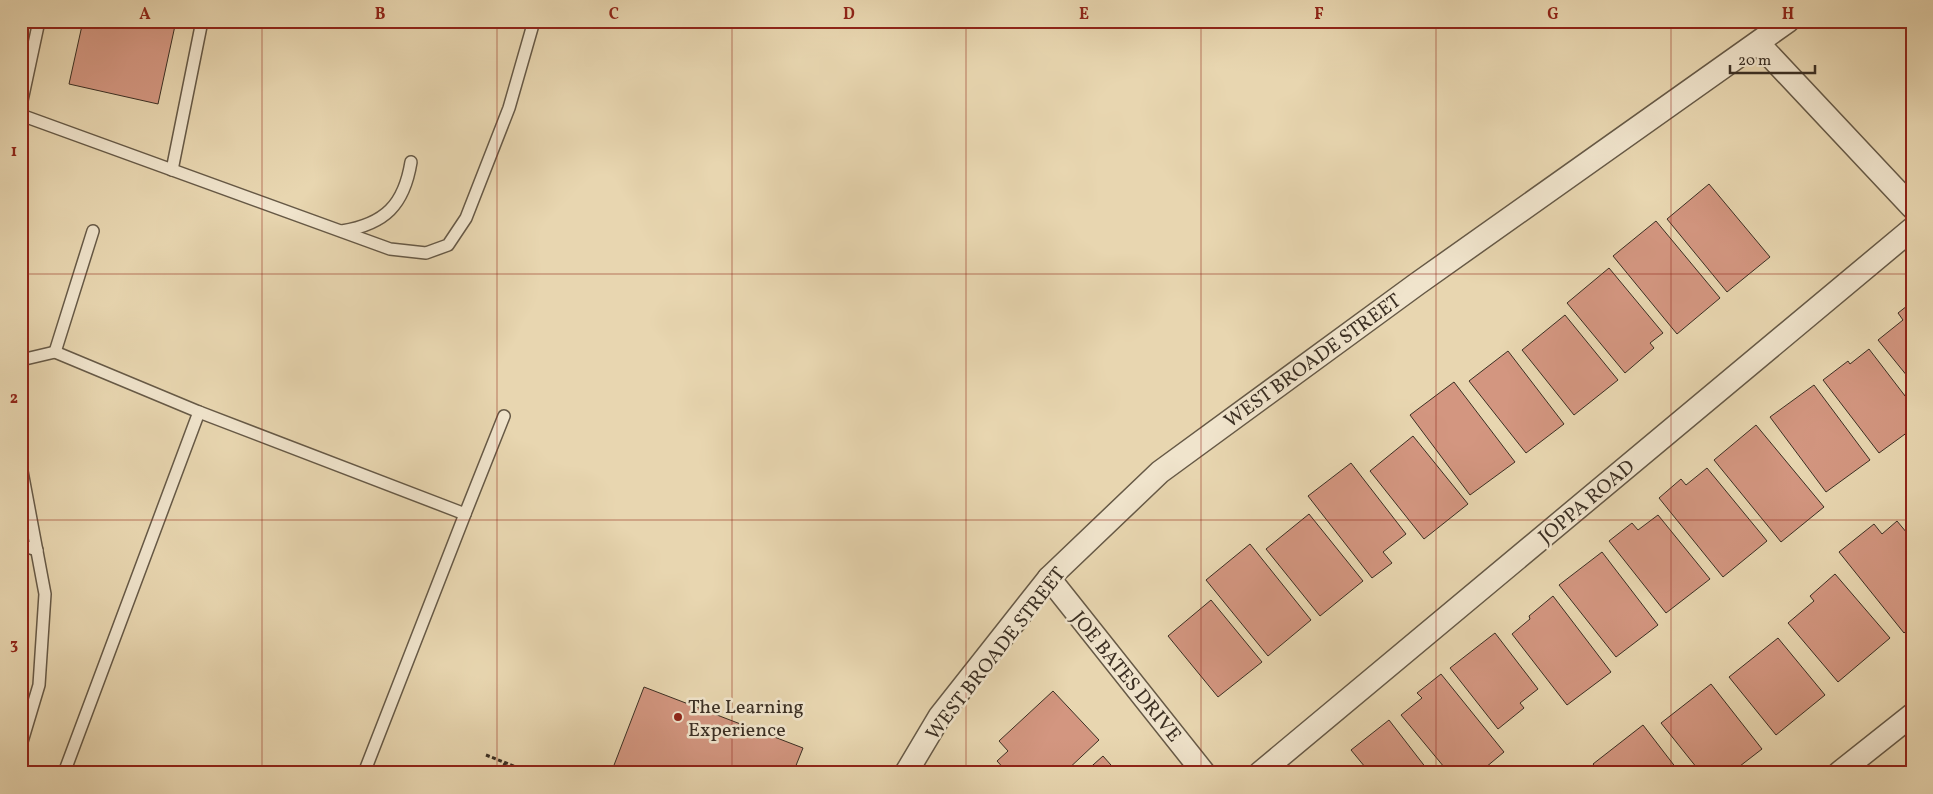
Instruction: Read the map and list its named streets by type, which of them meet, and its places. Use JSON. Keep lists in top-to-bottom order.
{
  "streets": {
    "street": ["WEST BROADE STREET", "JOPPA ROAD", "JOE BATES DRIVE"]
  },
  "crossings": [
    ["WEST BROADE STREET", "JOE BATES DRIVE"]
  ],
  "places": ["The Learning Experience"],
  "scale_bar": "20 m",
  "grid": {
    "columns": [
      "A",
      "B",
      "C",
      "D",
      "E",
      "F",
      "G",
      "H"
    ],
    "rows": ["1", "2", "3"]
  }
}
